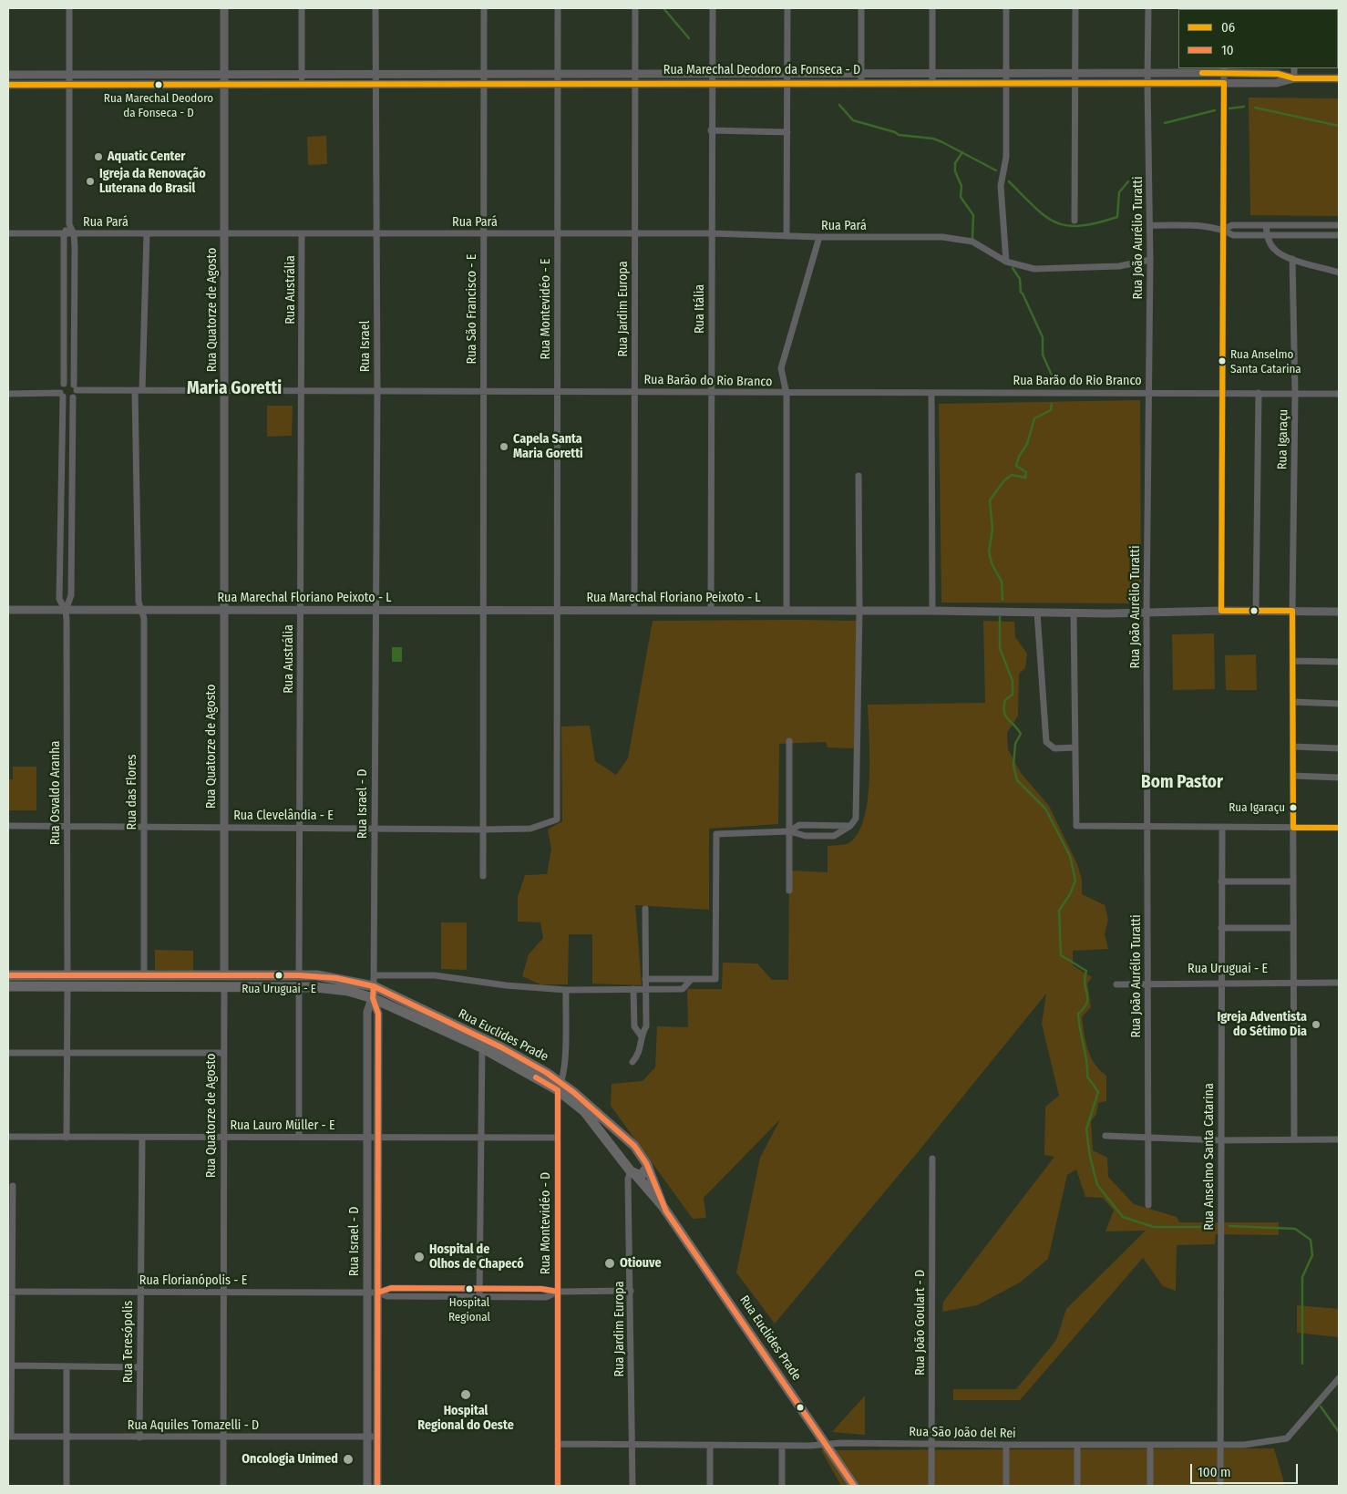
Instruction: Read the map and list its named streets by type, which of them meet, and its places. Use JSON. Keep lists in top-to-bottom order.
{
  "streets": {
    "main road": ["Rua Euclides Prade"],
    "street": [
      "Rua Marechal Deodoro da Fonseca - D",
      "Rua Pará",
      "Rua João Aurélio Turatti",
      "Rua Austrália",
      "Rua São Francisco - E",
      "Rua Montevidéo - E",
      "Rua Jardim Europa",
      "Rua Itália",
      "Rua Quatorze de Agosto",
      "Rua Israel",
      "Rua Barão do Rio Branco",
      "Rua Igaraçu",
      "Rua Marechal Floriano Peixoto - L",
      "Rua das Flores",
      "Rua Osvaldo Aranha",
      "Rua Israel - D",
      "Rua Clevelândia - E",
      "Rua Uruguai - E",
      "Rua Lauro Müller - E",
      "Rua Anselmo Santa Catarina",
      "Rua Montevidéo - D",
      "Rua Florianópolis - E",
      "Rua João Goulart - D",
      "Rua Teresópolis",
      "Rua Aquiles Tomazelli - D",
      "Rua São João del Rei"
    ]
  },
  "crossings": [
    ["Rua Marechal Deodoro da Fonseca - D", "Rua João Aurélio Turatti"],
    ["Rua Marechal Deodoro da Fonseca - D", "Rua São Francisco - E"],
    ["Rua Marechal Deodoro da Fonseca - D", "Rua Montevidéo - E"],
    ["Rua Marechal Deodoro da Fonseca - D", "Rua Jardim Europa"],
    ["Rua Marechal Deodoro da Fonseca - D", "Rua Itália"],
    ["Rua Marechal Deodoro da Fonseca - D", "Rua Quatorze de Agosto"],
    ["Rua Marechal Deodoro da Fonseca - D", "Rua Israel"],
    ["Rua Pará", "Rua João Aurélio Turatti"],
    ["Rua Pará", "Rua Austrália"],
    ["Rua Pará", "Rua São Francisco - E"],
    ["Rua Pará", "Rua Montevidéo - E"],
    ["Rua Pará", "Rua Jardim Europa"],
    ["Rua Pará", "Rua Itália"],
    ["Rua Pará", "Rua Quatorze de Agosto"],
    ["Rua Pará", "Rua Israel"],
    ["Rua João Aurélio Turatti", "Rua Barão do Rio Branco"],
    ["Rua João Aurélio Turatti", "Rua Marechal Floriano Peixoto - L"],
    ["Rua João Aurélio Turatti", "Rua Uruguai - E"],
    ["Rua Austrália", "Rua Barão do Rio Branco"],
    ["Rua Austrália", "Rua Marechal Floriano Peixoto - L"],
    ["Rua Austrália", "Rua Clevelândia - E"],
    ["Rua São Francisco - E", "Rua Barão do Rio Branco"],
    ["Rua São Francisco - E", "Rua Marechal Floriano Peixoto - L"],
    ["Rua São Francisco - E", "Rua Clevelândia - E"],
    ["Rua Montevidéo - E", "Rua Barão do Rio Branco"],
    ["Rua Montevidéo - E", "Rua Marechal Floriano Peixoto - L"],
    ["Rua Montevidéo - E", "Rua Clevelândia - E"],
    ["Rua Jardim Europa", "Rua Barão do Rio Branco"],
    ["Rua Jardim Europa", "Rua Marechal Floriano Peixoto - L"],
    ["Rua Jardim Europa", "Rua Euclides Prade"],
    ["Rua Jardim Europa", "Rua Florianópolis - E"],
    ["Rua Jardim Europa", "Rua São João del Rei"],
    ["Rua Itália", "Rua Barão do Rio Branco"],
    ["Rua Itália", "Rua Marechal Floriano Peixoto - L"],
    ["Rua Quatorze de Agosto", "Rua Barão do Rio Branco"],
    ["Rua Quatorze de Agosto", "Rua Marechal Floriano Peixoto - L"],
    ["Rua Quatorze de Agosto", "Rua Clevelândia - E"],
    ["Rua Quatorze de Agosto", "Rua Lauro Müller - E"],
    ["Rua Quatorze de Agosto", "Rua Florianópolis - E"],
    ["Rua Quatorze de Agosto", "Rua Aquiles Tomazelli - D"],
    ["Rua Israel", "Rua Barão do Rio Branco"],
    ["Rua Israel", "Rua Marechal Floriano Peixoto - L"],
    ["Rua Israel", "Rua Israel - D"],
    ["Rua Barão do Rio Branco", "Rua Igaraçu"],
    ["Rua Barão do Rio Branco", "Rua das Flores"],
    ["Rua Igaraçu", "Rua Marechal Floriano Peixoto - L"],
    ["Rua Igaraçu", "Rua Uruguai - E"],
    ["Rua Marechal Floriano Peixoto - L", "Rua das Flores"],
    ["Rua Marechal Floriano Peixoto - L", "Rua Osvaldo Aranha"],
    ["Rua Marechal Floriano Peixoto - L", "Rua Israel - D"],
    ["Rua Marechal Floriano Peixoto - L", "Rua Clevelândia - E"],
    ["Rua das Flores", "Rua Clevelândia - E"],
    ["Rua Osvaldo Aranha", "Rua Clevelândia - E"],
    ["Rua Israel - D", "Rua Clevelândia - E"],
    ["Rua Israel - D", "Rua Euclides Prade"],
    ["Rua Israel - D", "Rua Lauro Müller - E"],
    ["Rua Israel - D", "Rua Florianópolis - E"],
    ["Rua Israel - D", "Rua Aquiles Tomazelli - D"],
    ["Rua Uruguai - E", "Rua Anselmo Santa Catarina"],
    ["Rua Euclides Prade", "Rua Montevidéo - D"],
    ["Rua Euclides Prade", "Rua São João del Rei"],
    ["Rua Lauro Müller - E", "Rua Montevidéo - D"],
    ["Rua Lauro Müller - E", "Rua Teresópolis"],
    ["Rua Anselmo Santa Catarina", "Rua São João del Rei"],
    ["Rua Montevidéo - D", "Rua Florianópolis - E"],
    ["Rua Montevidéo - D", "Rua São João del Rei"],
    ["Rua Florianópolis - E", "Rua Teresópolis"],
    ["Rua João Goulart - D", "Rua São João del Rei"],
    ["Rua Teresópolis", "Rua Aquiles Tomazelli - D"]
  ],
  "districts": ["Maria Goretti", "Bom Pastor"],
  "places": [
    "Rua Marechal Deodoro da Fonseca - D",
    "Aquatic Center",
    "Igreja da Renovação Luterana do Brasil",
    "Rua Anselmo Santa Catarina",
    "Capela Santa Maria Goretti",
    "Rua Igaraçu",
    "Rua Uruguai - E",
    "Igreja Adventista do Sétimo Dia",
    "Hospital de Olhos de Chapecó",
    "Otiouve",
    "Hospital Regional",
    "Hospital Regional do Oeste",
    "Oncologia Unimed"
  ],
  "lines": ["transit line 06", "transit line 10"],
  "legend": ["06", "10"],
  "scale_bar": "100 m"
}
